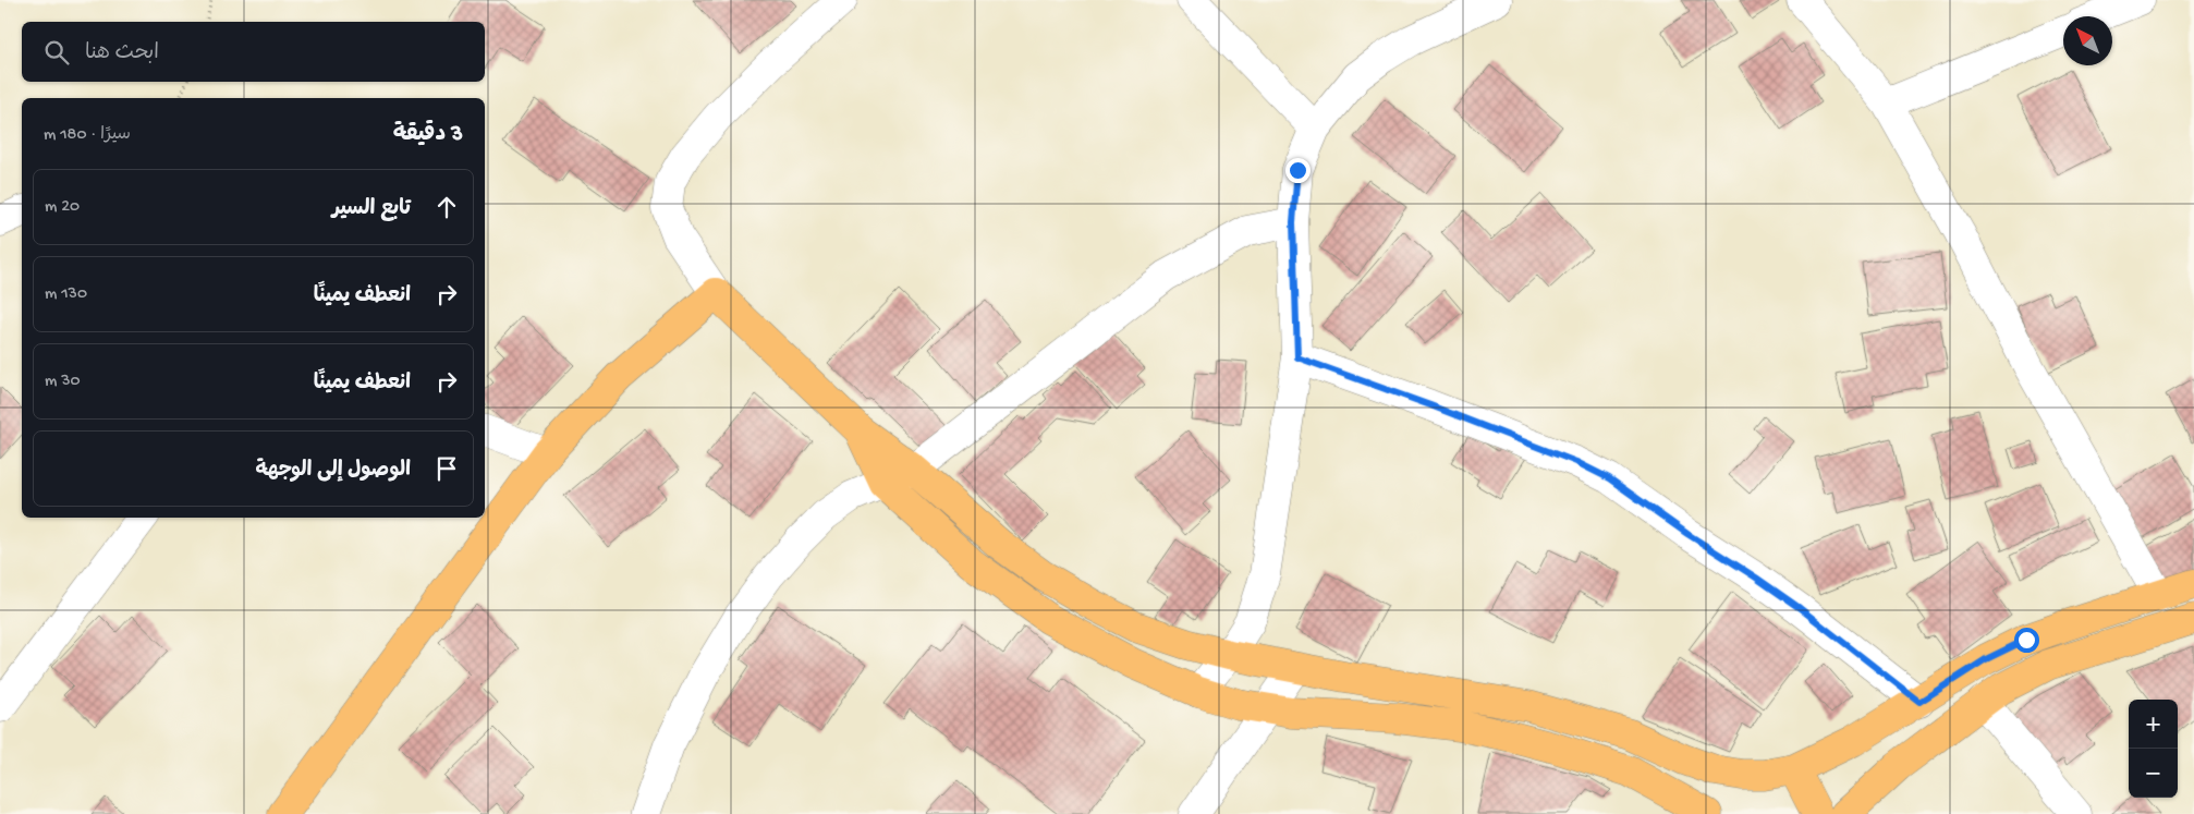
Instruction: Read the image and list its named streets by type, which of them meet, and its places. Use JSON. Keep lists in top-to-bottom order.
{
  "north": "top left",
  "page": {
    "search": "ابحث هنا",
    "heading": ["3 دقيقة", "سيرًا · 180 m"],
    "list": [
      ["تابع السير", "20 m"],
      ["انعطف يمينًا", "130 m"],
      ["انعطف يمينًا", "30 m"],
      "الوصول إلى الوجهة"
    ],
    "map_buttons": ["+", "−"]
  }
}
